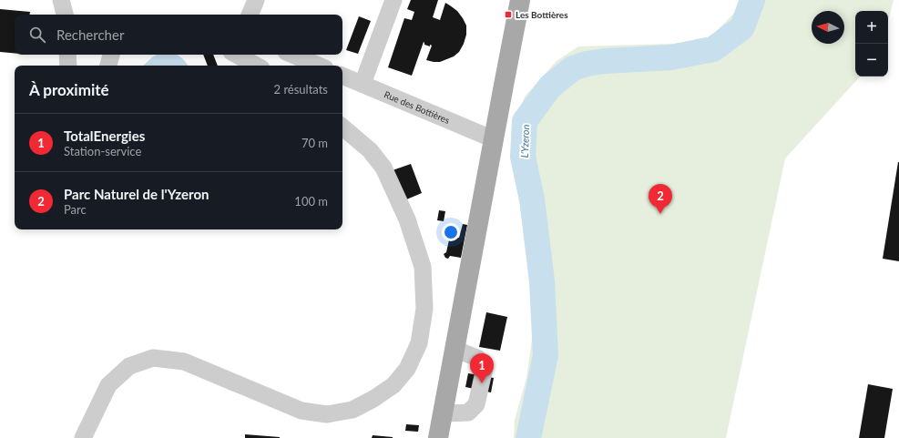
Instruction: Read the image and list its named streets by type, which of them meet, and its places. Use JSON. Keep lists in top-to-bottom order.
{
  "streets": {
    "street": ["Rue des Bottières"]
  },
  "water": ["L'Yzeron"],
  "places": {
    "transit": ["Les Bottières"]
  },
  "north": "left",
  "page": {
    "map_buttons": ["+", "−"],
    "search": "Rechercher",
    "heading": ["À proximité", "2 résultats"],
    "list": [
      {
        "mark": "1",
        "name": "TotalEnergies",
        "note": "Station-service",
        "value": "70 m"
      },
      {
        "mark": "2",
        "name": "Parc Naturel de l'Yzeron",
        "note": "Parc",
        "value": "100 m"
      }
    ],
    "pins": ["2", "1"]
  }
}
